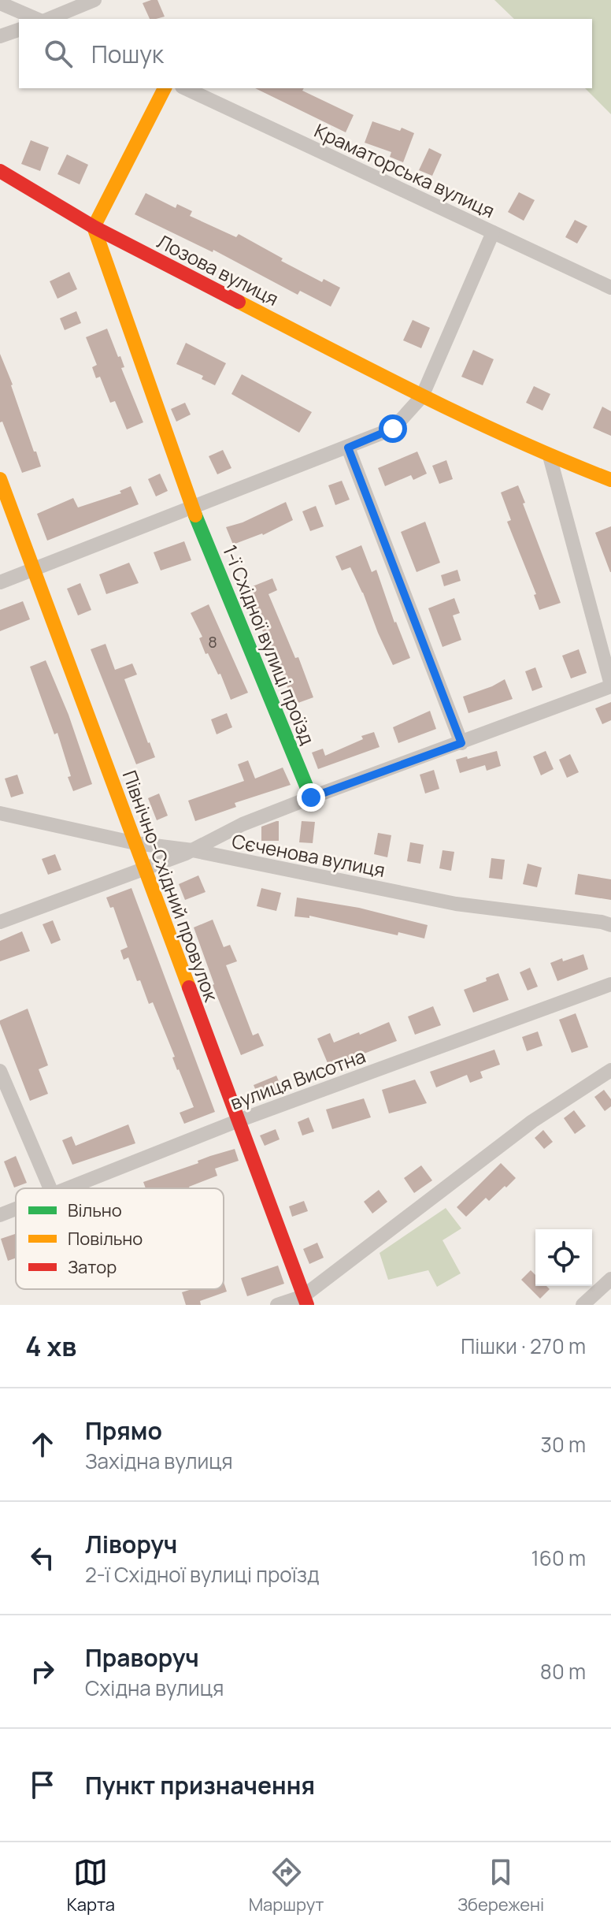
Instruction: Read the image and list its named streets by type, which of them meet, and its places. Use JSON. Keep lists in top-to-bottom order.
{
  "streets": {
    "street": [
      "Краматорська вулиця",
      "Лозова вулиця",
      "1-ї Східної вулиці проїзд",
      "Сєченова вулиця",
      "Північно-Східний провулок",
      "вулиця Висотна"
    ]
  },
  "crossings": [
    ["Лозова вулиця", "1-ї Східної вулиці проїзд"],
    ["Сєченова вулиця", "Північно-Східний провулок"],
    ["Північно-Східний провулок", "вулиця Висотна"]
  ],
  "house_numbers": ["8"],
  "legend": ["Вільно", "Повільно", "Затор"],
  "page": {
    "search": "Пошук",
    "heading": ["4 хв", "Пішки · 270 m"],
    "list": [
      ["Прямо", "Західна вулиця", "30 m"],
      ["Ліворуч", "2-ї Східної вулиці проїзд", "160 m"],
      ["Праворуч", "Східна вулиця", "80 m"],
      "Пункт призначення"
    ],
    "nav": ["Карта", "Маршрут", "Збережені"]
  }
}
